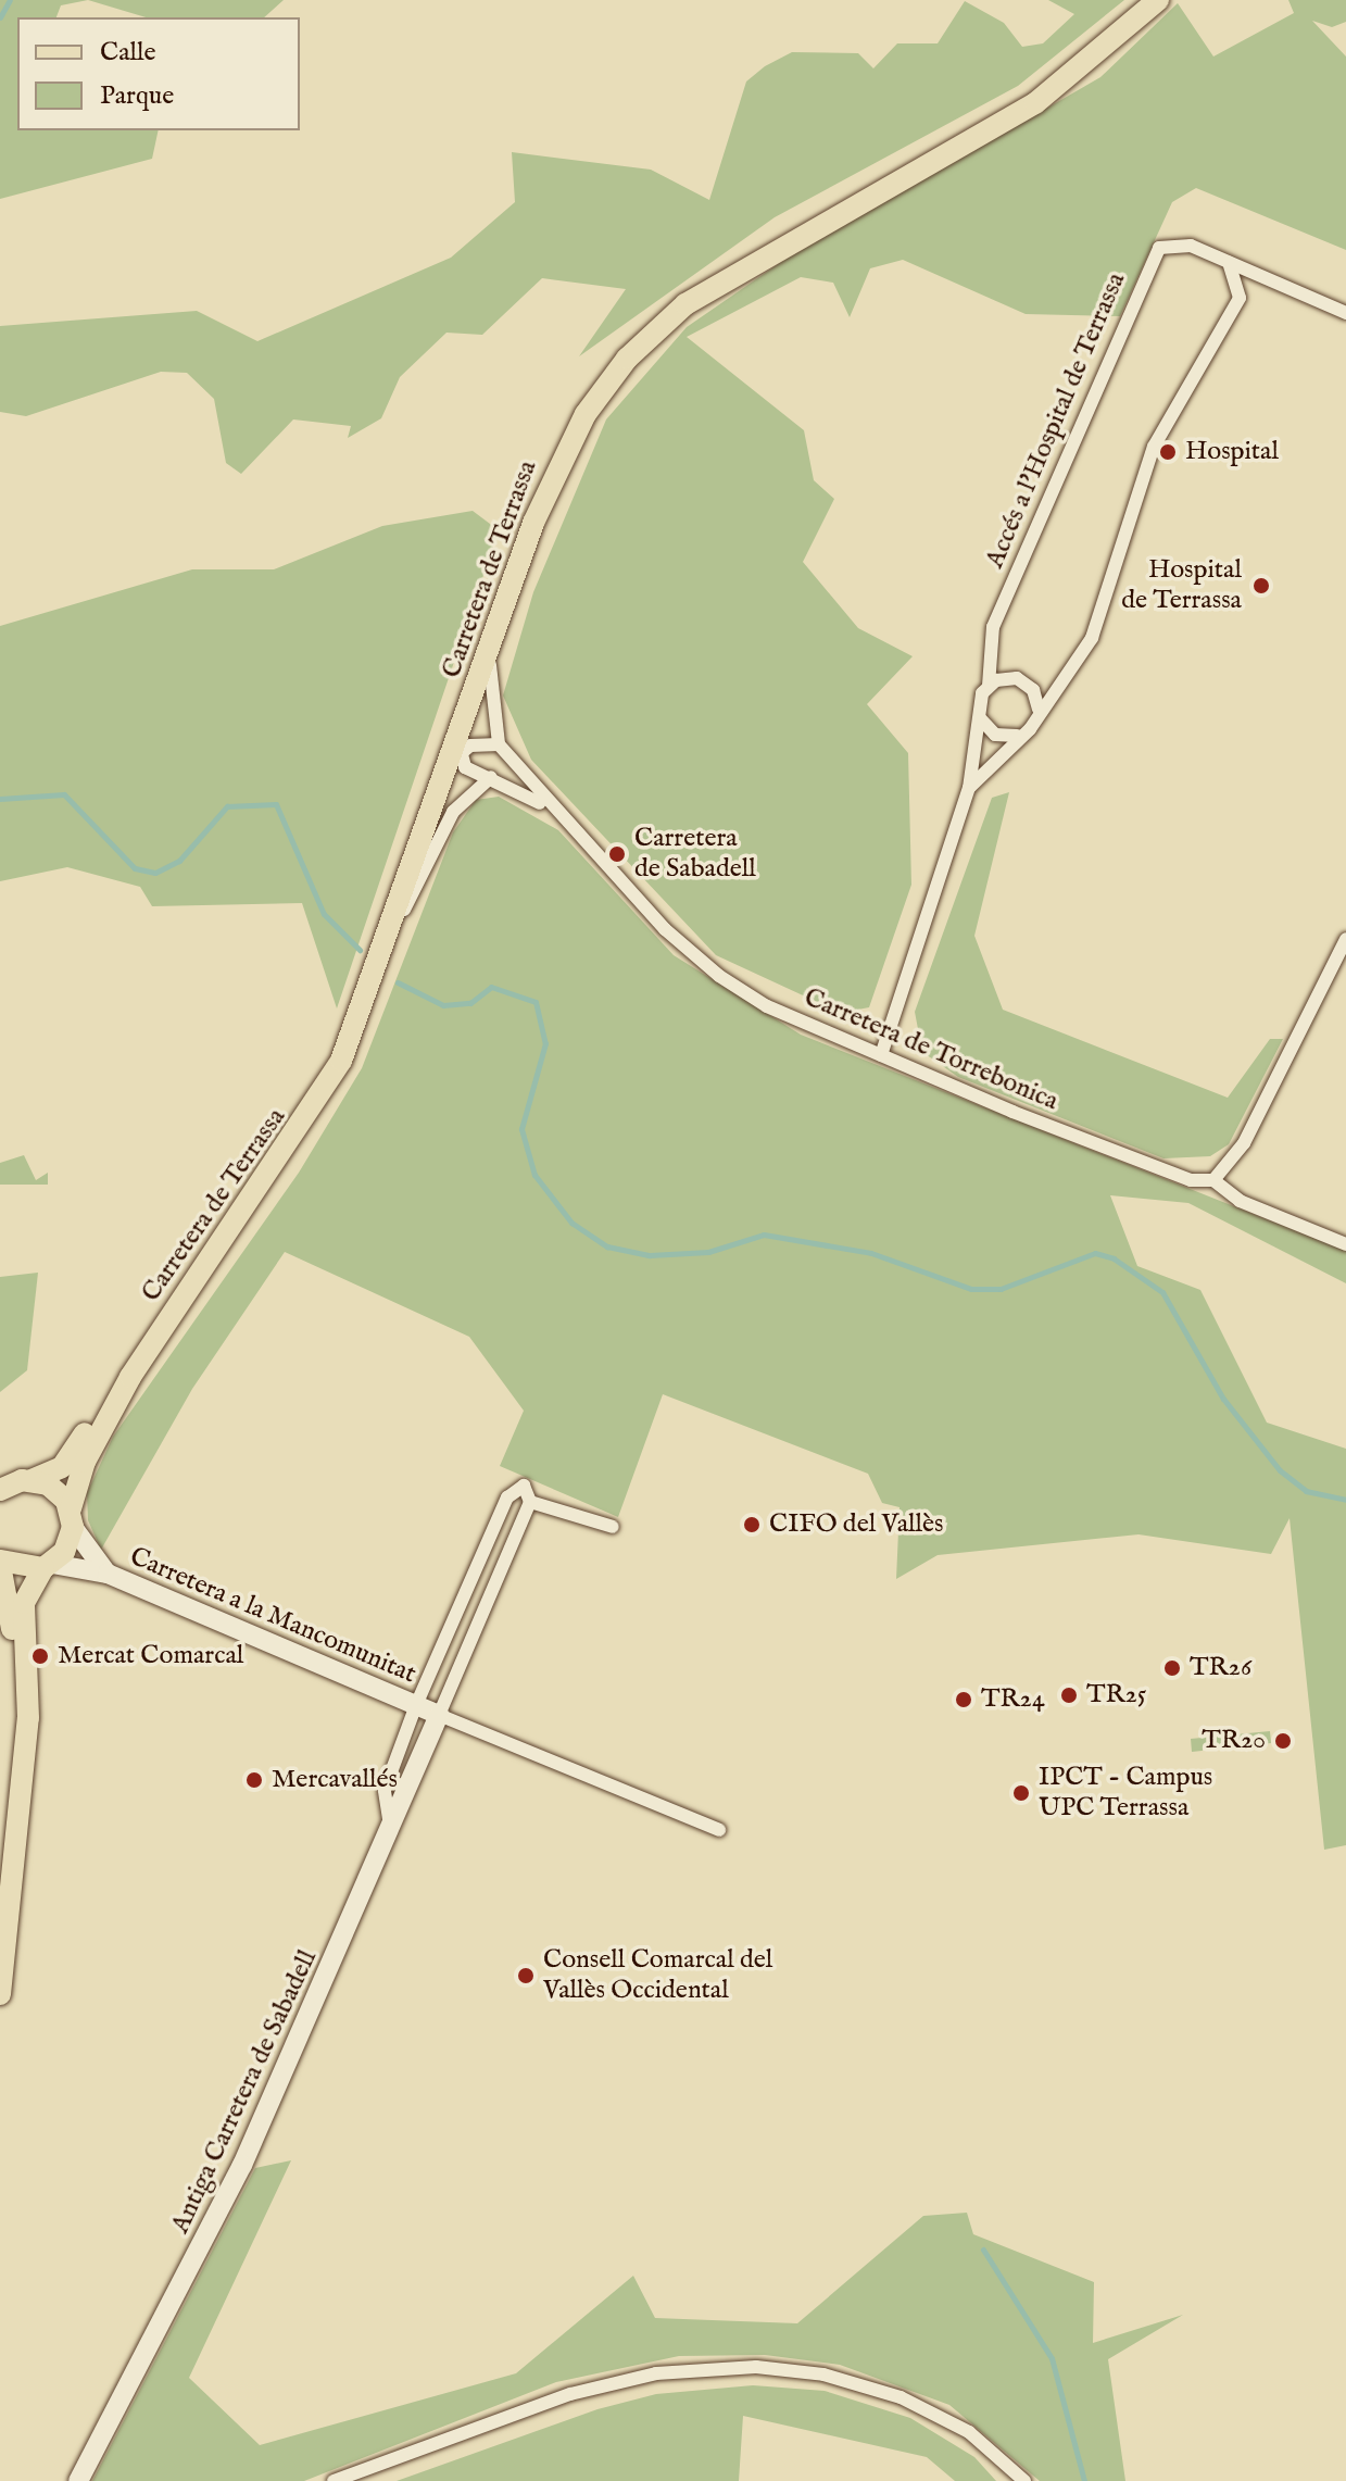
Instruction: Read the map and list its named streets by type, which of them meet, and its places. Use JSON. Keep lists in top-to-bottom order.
{
  "streets": {
    "main road": ["Carretera de Terrassa"],
    "street": [
      "Accés a l'Hospital de Terrassa",
      "Carretera de Torrebonica",
      "Carretera a la Mancomunitat",
      "Antiga Carretera de Sabadell"
    ]
  },
  "crossings": [
    ["Carretera de Terrassa", "Carretera de Torrebonica"],
    ["Carretera de Terrassa", "Carretera a la Mancomunitat"],
    ["Carretera a la Mancomunitat", "Antiga Carretera de Sabadell"]
  ],
  "places": [
    "Hospital",
    "Hospital de Terrassa",
    "Carretera de Sabadell",
    "CIFO del Vallès",
    "Mercat Comarcal",
    "TR26",
    "TR25",
    "TR24",
    "TR20",
    "Mercavallés",
    "IPCT - Campus UPC Terrassa",
    "Consell Comarcal del Vallès Occidental"
  ],
  "legend": ["Calle", "Parque"]
}
